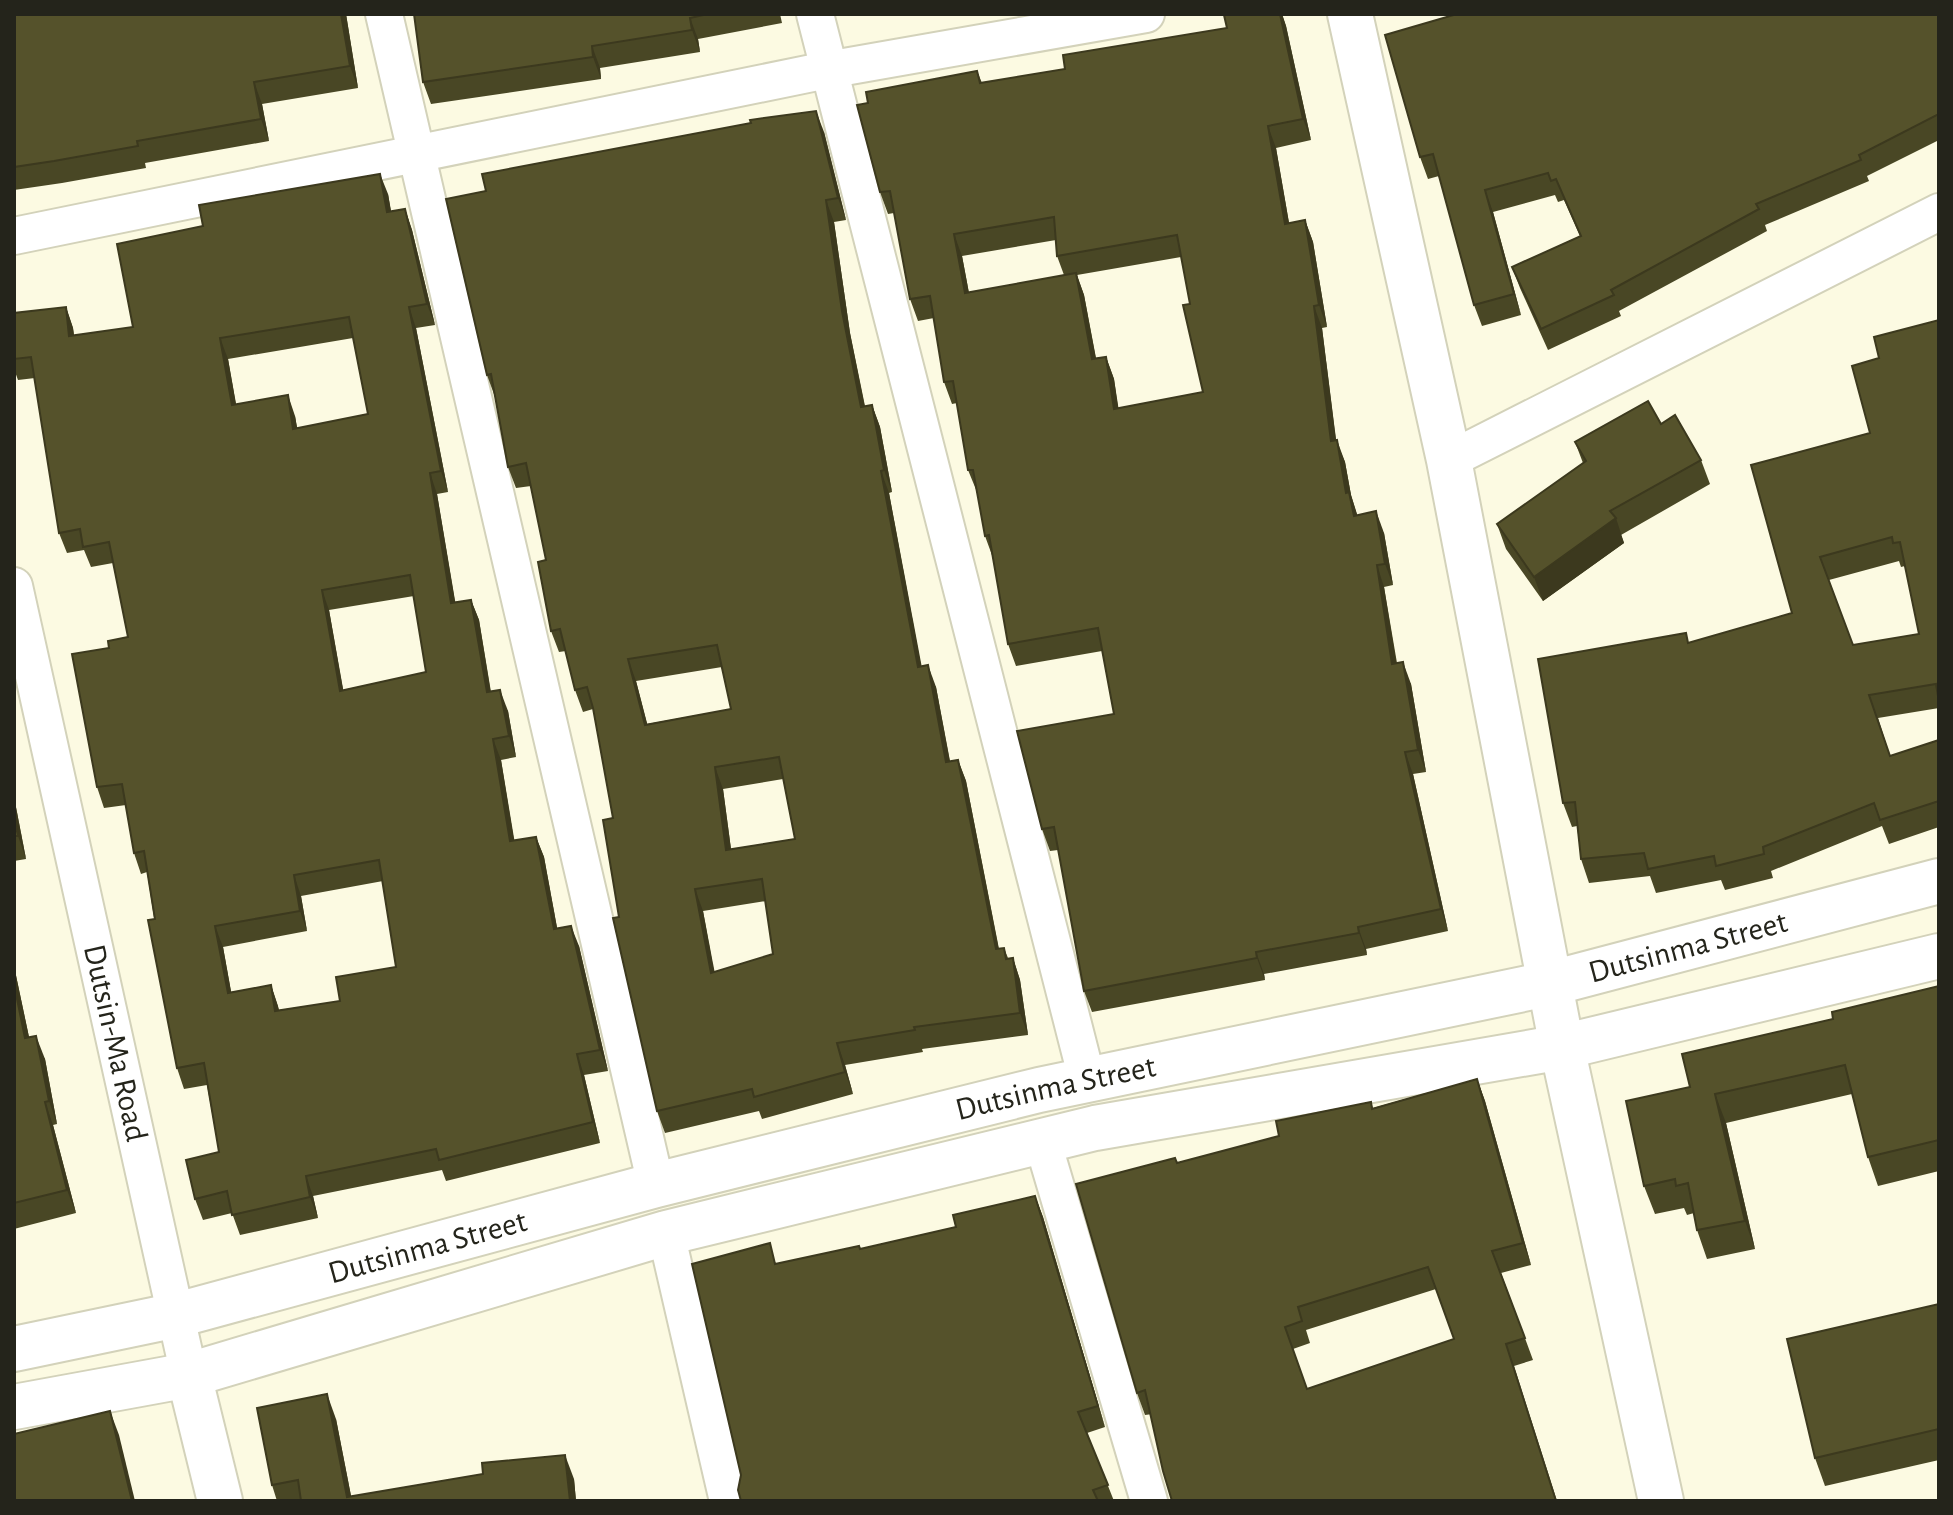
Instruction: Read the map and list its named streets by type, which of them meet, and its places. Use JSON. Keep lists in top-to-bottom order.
{
  "streets": {
    "street": ["Dutsinma Street", "Dutsin-Ma Road"]
  },
  "crossings": [
    ["Dutsinma Street", "Dutsin-Ma Road"]
  ]
}
